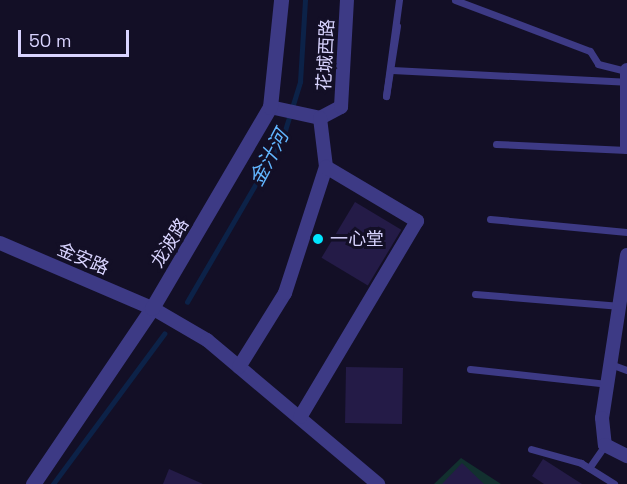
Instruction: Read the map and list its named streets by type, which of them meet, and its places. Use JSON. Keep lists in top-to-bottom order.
{
  "streets": {
    "street": ["花城西路", "龙波路", "金安路"]
  },
  "crossings": [
    ["花城西路", "龙波路"],
    ["龙波路", "金安路"]
  ],
  "water": ["金汁河"],
  "places": ["一心堂"],
  "scale_bar": "50 m"
}
